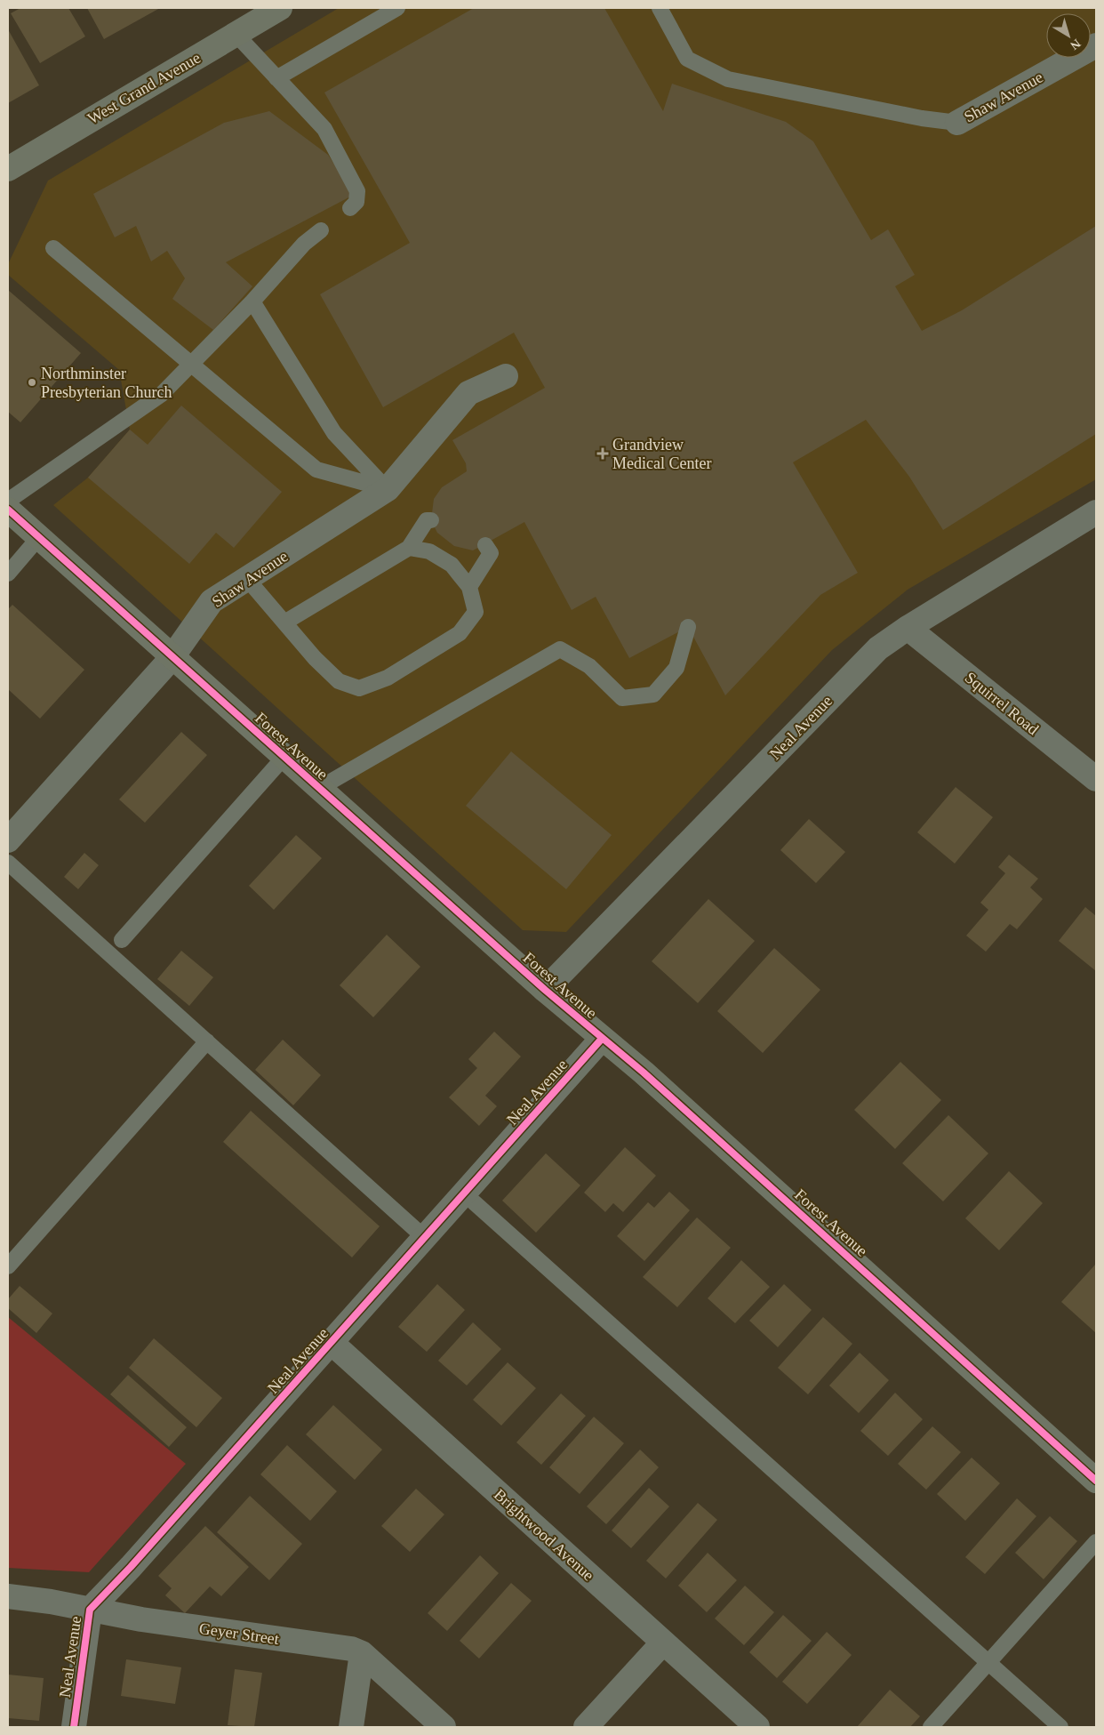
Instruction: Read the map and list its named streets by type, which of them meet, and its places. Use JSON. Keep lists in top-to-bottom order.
{
  "streets": {
    "street": [
      "West Grand Avenue",
      "Shaw Avenue",
      "Squirrel Road",
      "Neal Avenue",
      "Forest Avenue",
      "Brightwood Avenue",
      "Geyer Street"
    ]
  },
  "crossings": [
    ["Shaw Avenue", "Forest Avenue"],
    ["Squirrel Road", "Neal Avenue"],
    ["Neal Avenue", "Forest Avenue"],
    ["Neal Avenue", "Brightwood Avenue"],
    ["Neal Avenue", "Geyer Street"]
  ],
  "places": {
    "other": ["Northminster Presbyterian Church"],
    "health": ["Grandview Medical Center"]
  },
  "north": "bottom right"
}
